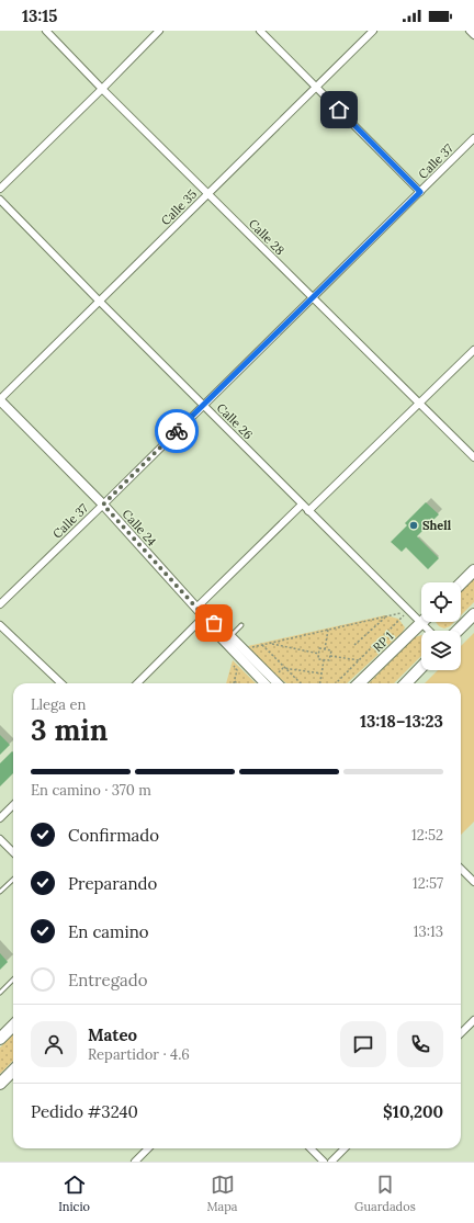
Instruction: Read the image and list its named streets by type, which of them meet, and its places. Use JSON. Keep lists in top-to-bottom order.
{
  "streets": {
    "main road": ["RP 1"],
    "street": [
      "Calle 37",
      "Calle 35",
      "Calle 28",
      "Calle 26",
      "Calle 24"
    ]
  },
  "crossings": [
    ["Calle 37", "Calle 28"],
    ["Calle 37", "Calle 26"],
    ["Calle 37", "Calle 24"],
    ["Calle 35", "Calle 28"],
    ["Calle 35", "Calle 26"],
    ["Calle 35", "Calle 24"],
    ["Calle 26", "RP 1"]
  ],
  "places": ["Shell"],
  "page": {
    "status": "13:15",
    "heading": ["3 min", "Llega en", "13:18–13:23"],
    "panel": [
      "Mateo",
      "Repartidor · 4.6",
      "Pedido #3240",
      "$10,200"
    ],
    "bar": "En camino · 370 m",
    "list": [
      ["Confirmado", "12:52"],
      ["Preparando", "12:57"],
      ["En camino", "13:13"],
      "Entregado"
    ],
    "tabs": ["Inicio", "Mapa", "Guardados"]
  }
}
